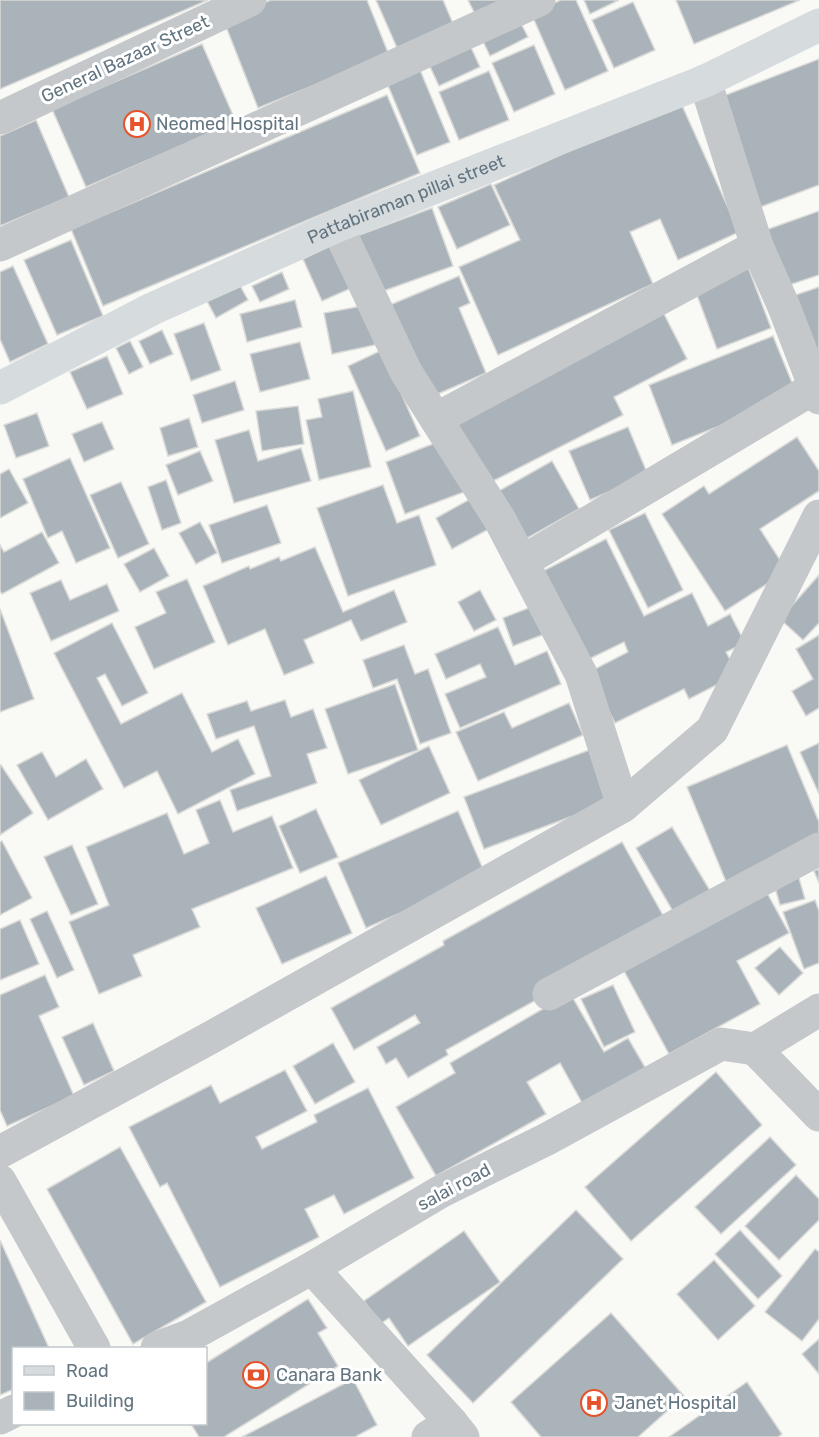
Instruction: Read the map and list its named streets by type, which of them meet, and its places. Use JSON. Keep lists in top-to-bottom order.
{
  "streets": {
    "street": ["General Bazaar Street", "Pattabiraman pillai street", "salai road"]
  },
  "places": {
    "hospital": ["Neomed Hospital", "Janet Hospital"],
    "bank": ["Canara Bank"]
  },
  "legend": ["Road", "Building"]
}
